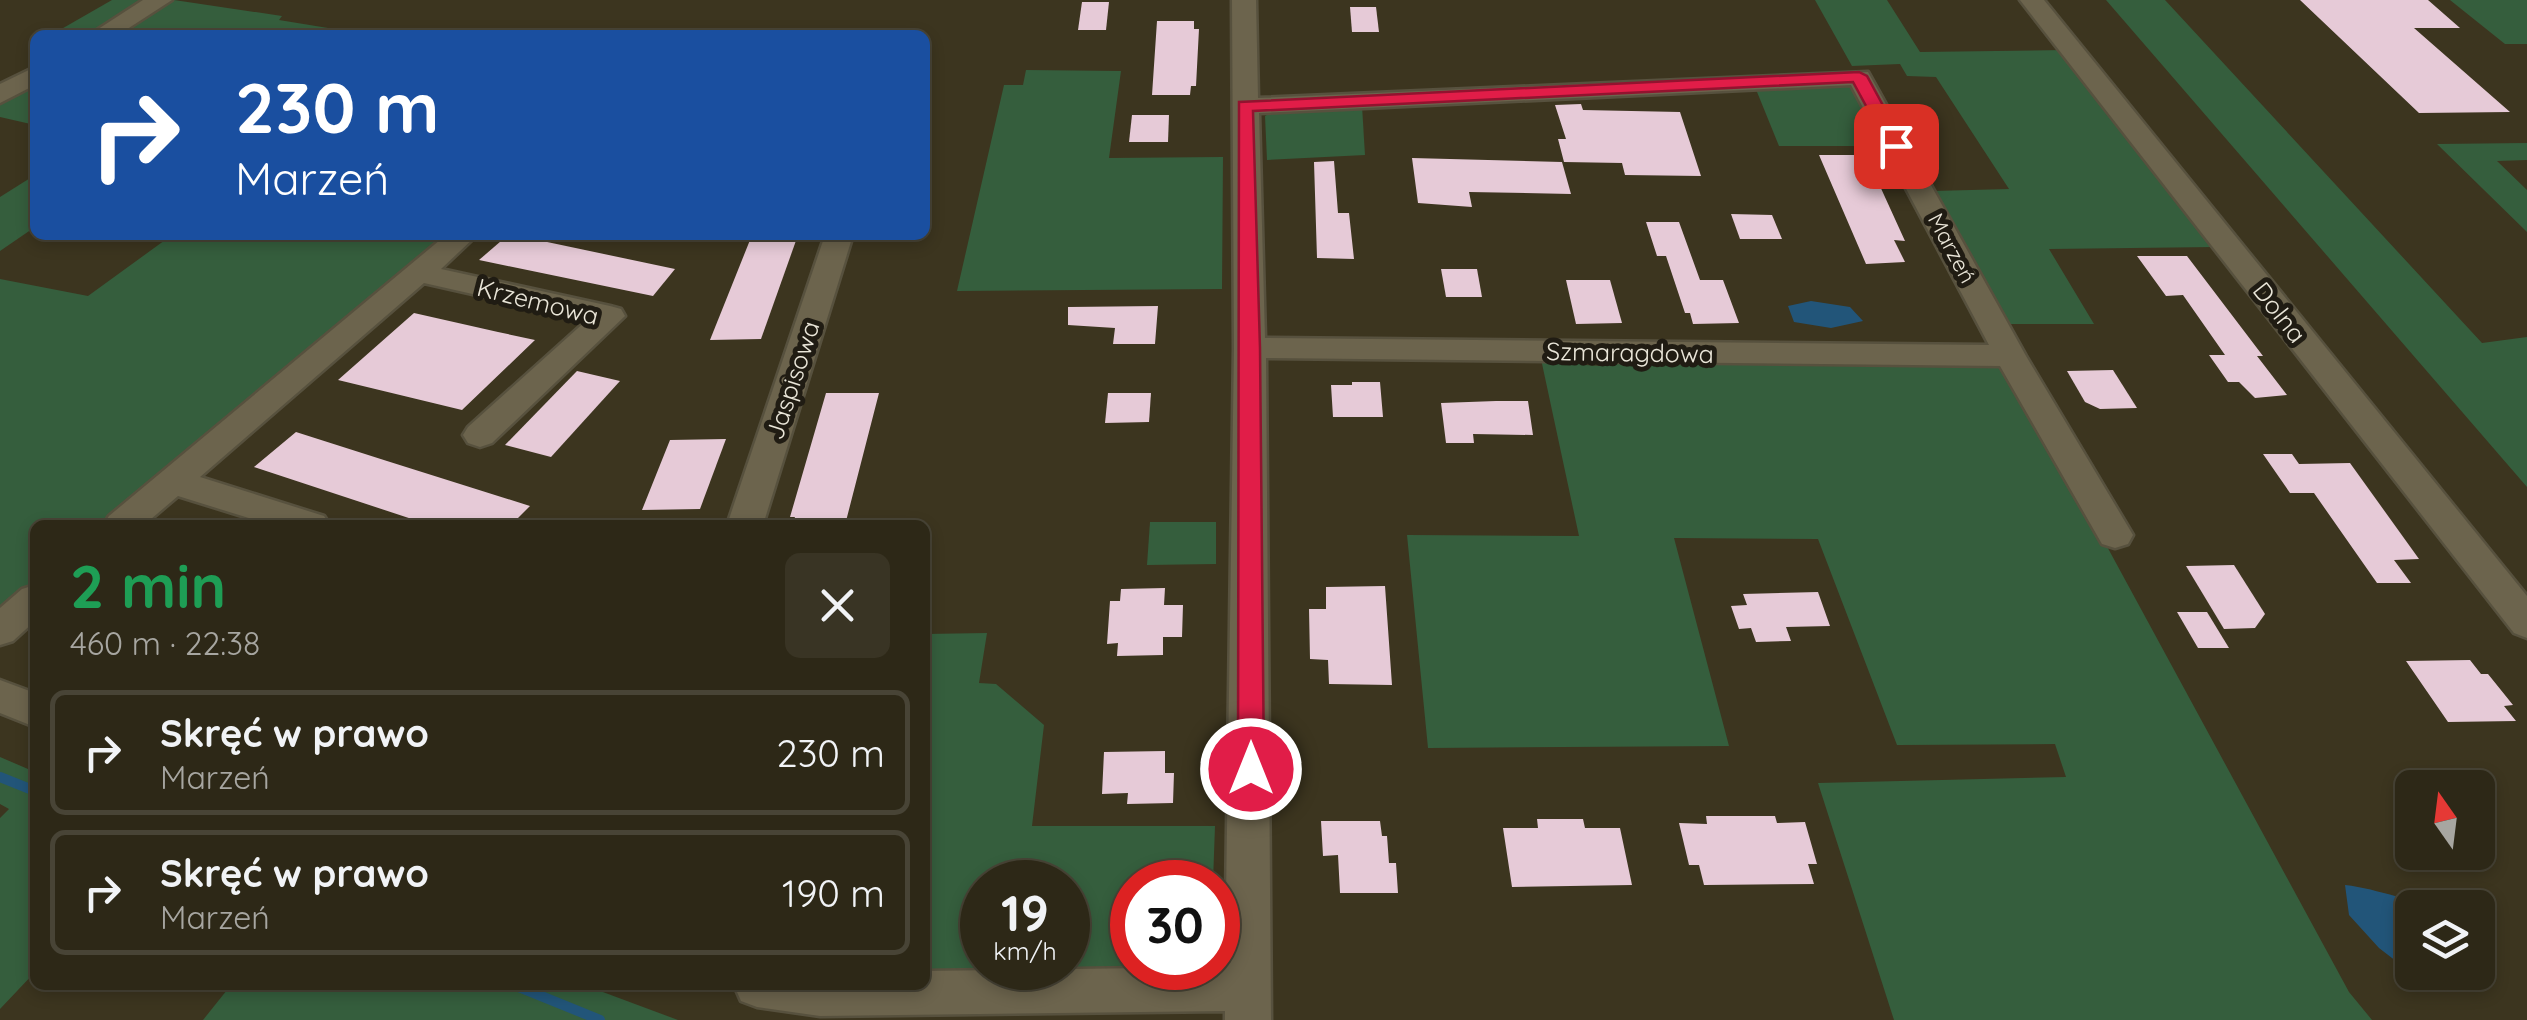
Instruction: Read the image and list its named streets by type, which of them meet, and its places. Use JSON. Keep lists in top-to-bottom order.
{
  "streets": {
    "street": [
      "Marzeń",
      "Krzemowa",
      "Dolna",
      "Szmaragdowa",
      "Jaspisowa"
    ]
  },
  "crossings": [
    ["Marzeń", "Szmaragdowa"]
  ],
  "north": "top",
  "page": {
    "turn": ["230 m", "Marzeń"],
    "heading": ["2 min", "460 m · 22:38"],
    "list": [
      {
        "name": "Skręć w prawo",
        "note": "Marzeń",
        "value": "230 m"
      },
      {
        "name": "Skręć w prawo",
        "note": "Marzeń",
        "value": "190 m"
      }
    ],
    "speed": "19 km/h",
    "limit": "30"
  }
}
